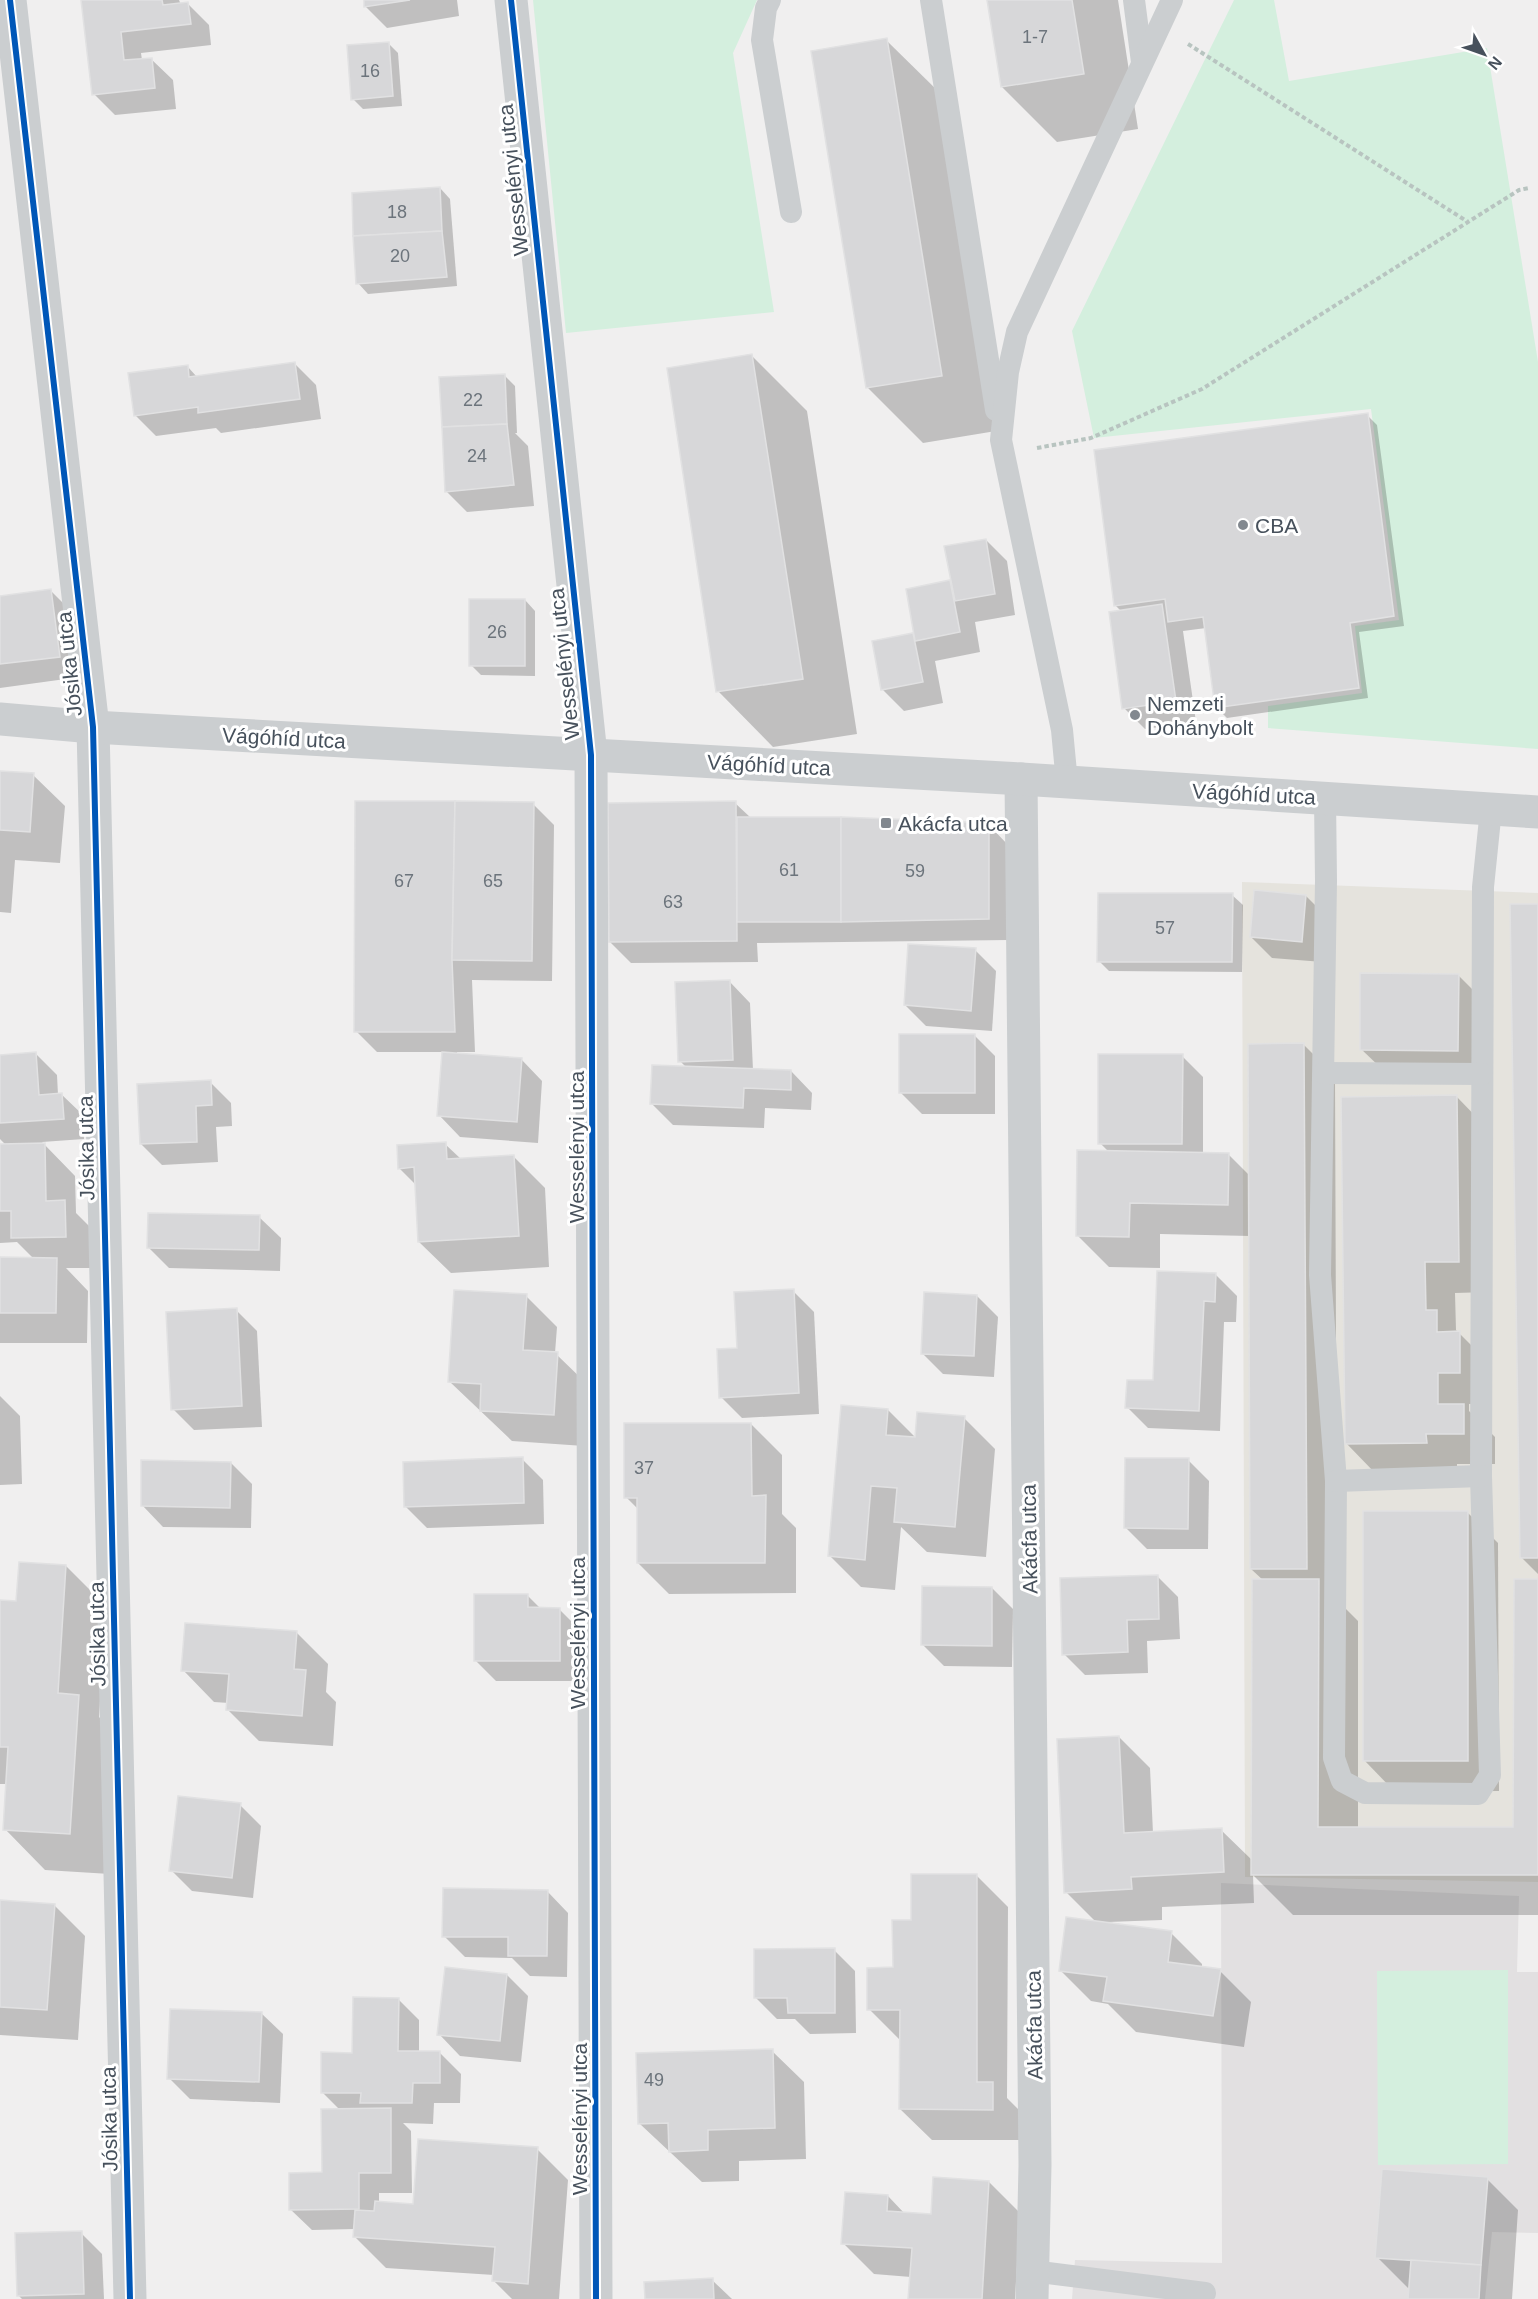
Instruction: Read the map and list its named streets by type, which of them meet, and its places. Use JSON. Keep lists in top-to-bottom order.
{
  "streets": {
    "street": [
      "Wesselényi utca",
      "Jósika utca",
      "Vágóhíd utca",
      "Akácfa utca"
    ]
  },
  "crossings": [
    ["Wesselényi utca", "Vágóhíd utca"],
    ["Jósika utca", "Vágóhíd utca"],
    ["Vágóhíd utca", "Akácfa utca"]
  ],
  "places": {
    "other": ["CBA", "Nemzeti Dohánybolt"],
    "transit": ["Akácfa utca"]
  },
  "house_numbers": [
    "1-7",
    "16",
    "18",
    "20",
    "22",
    "24",
    "26",
    "61",
    "59",
    "67",
    "65",
    "63",
    "57",
    "37",
    "49"
  ],
  "north": "bottom right"
}
